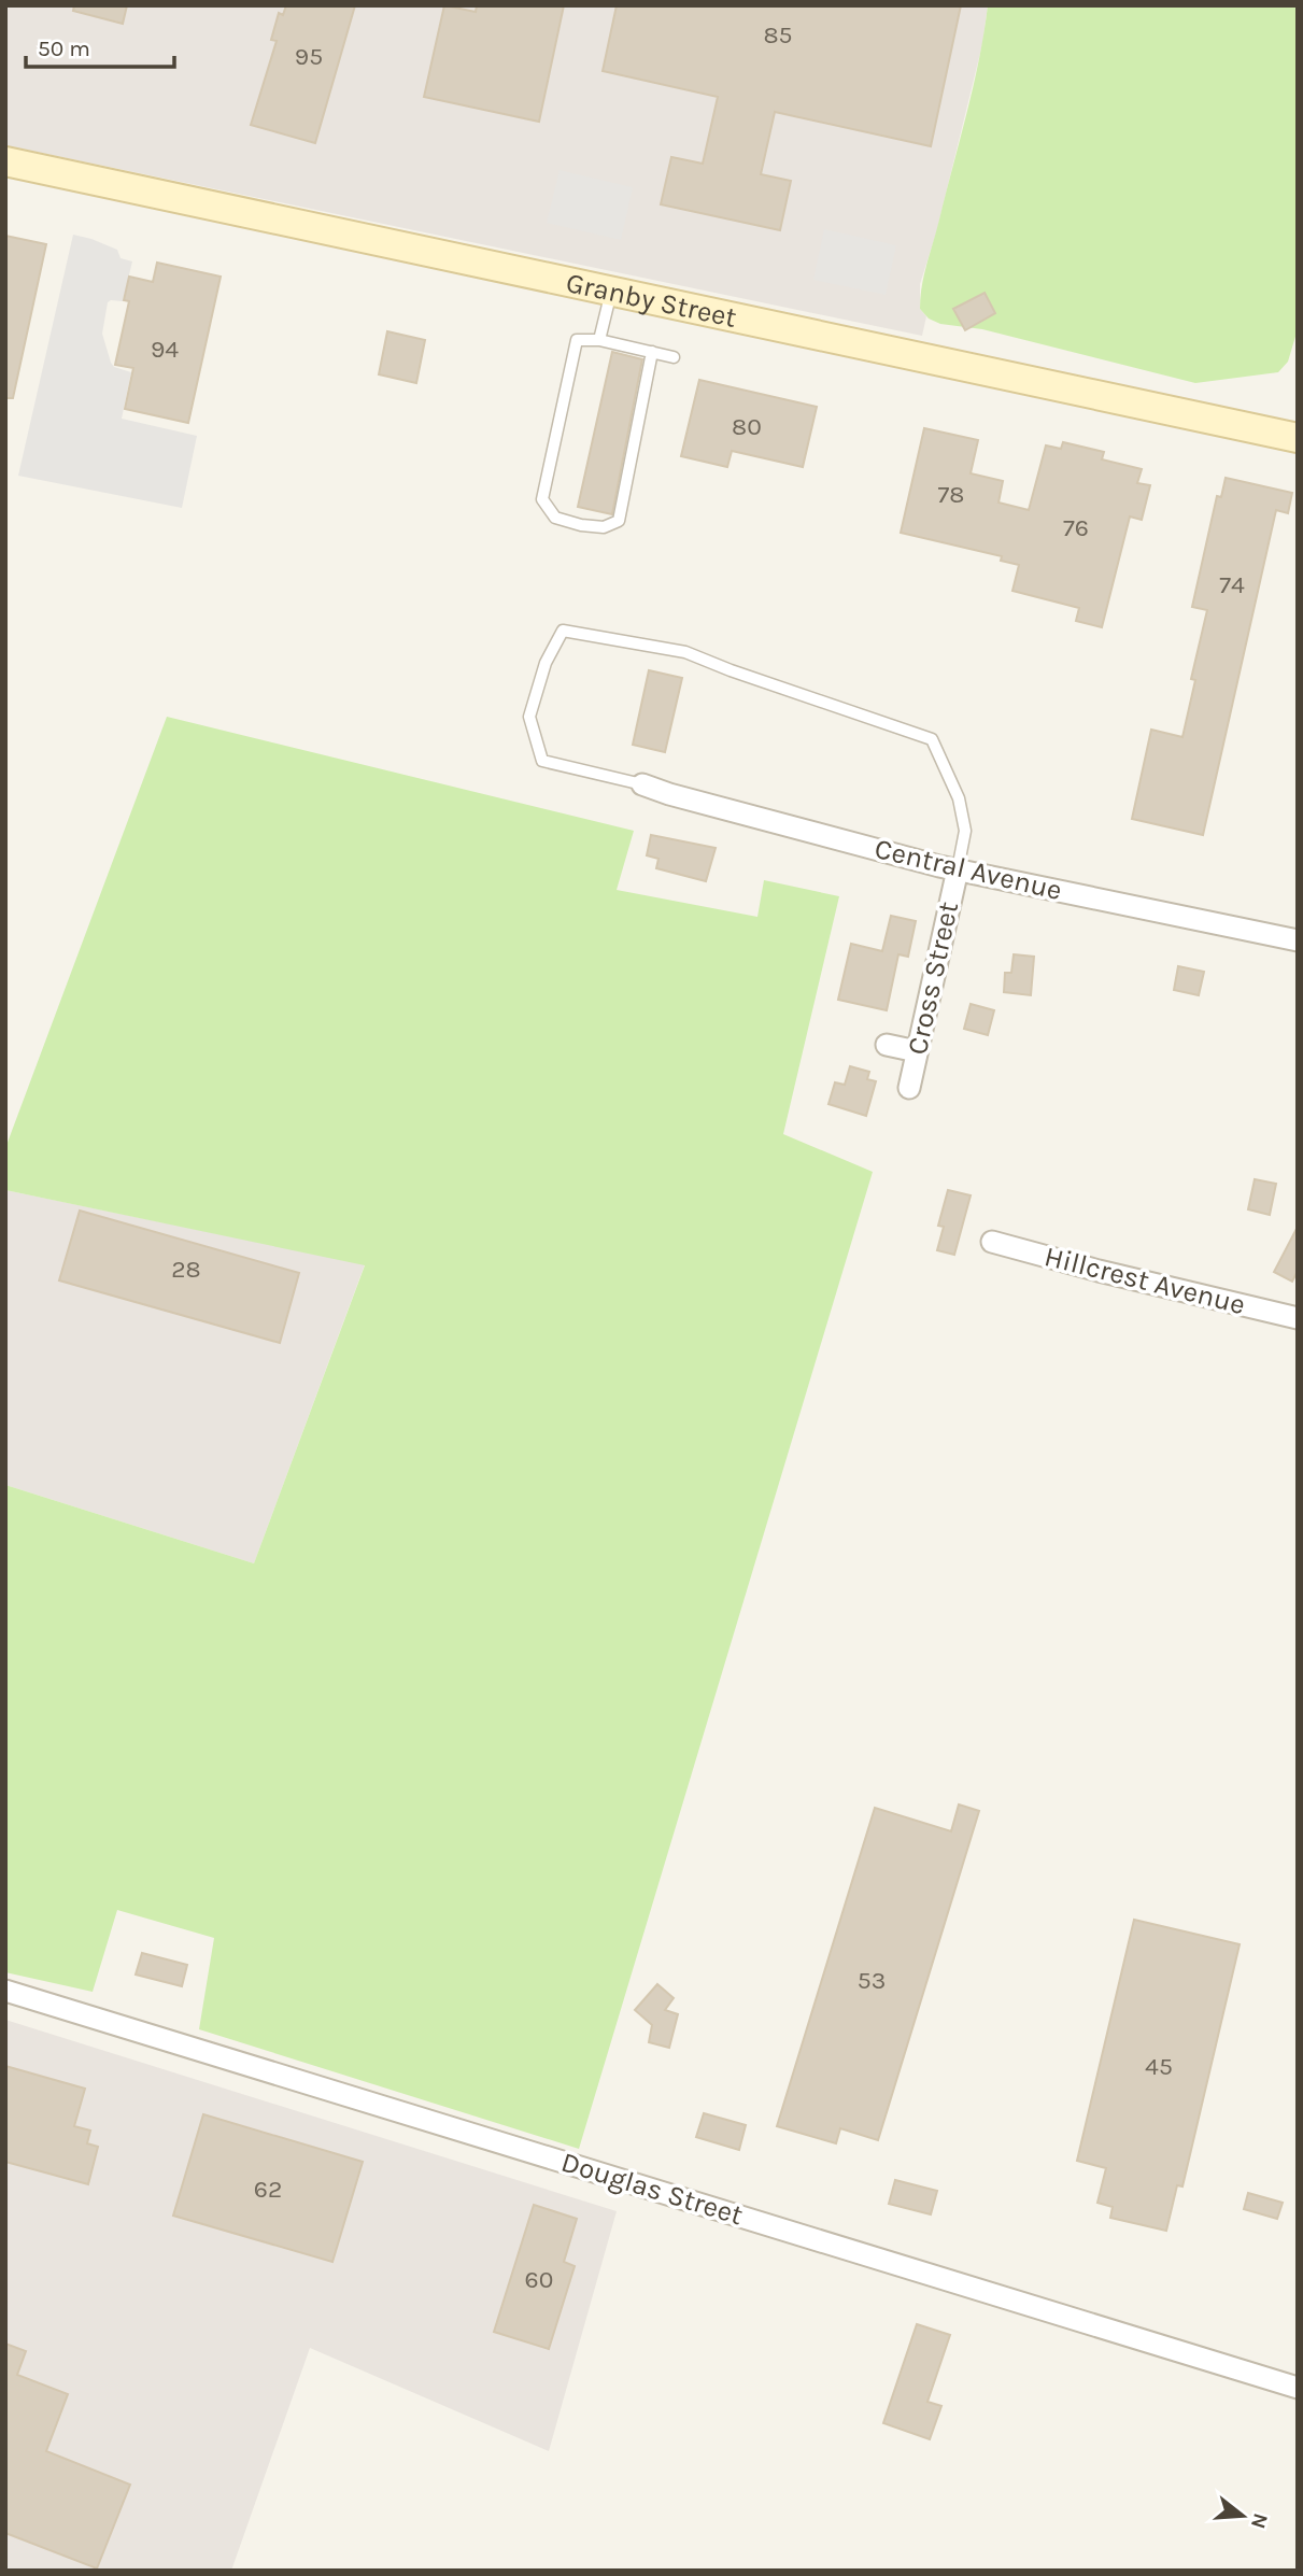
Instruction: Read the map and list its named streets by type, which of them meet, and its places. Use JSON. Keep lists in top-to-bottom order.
{
  "streets": {
    "main road": ["Granby Street"],
    "street": [
      "Central Avenue",
      "Cross Street",
      "Hillcrest Avenue",
      "Douglas Street"
    ]
  },
  "crossings": [
    ["Central Avenue", "Cross Street"]
  ],
  "house_numbers": [
    "85",
    "95",
    "94",
    "80",
    "78",
    "76",
    "74",
    "28",
    "53",
    "45",
    "62",
    "60"
  ],
  "scale_bar": "50 m",
  "north": "right"
}
